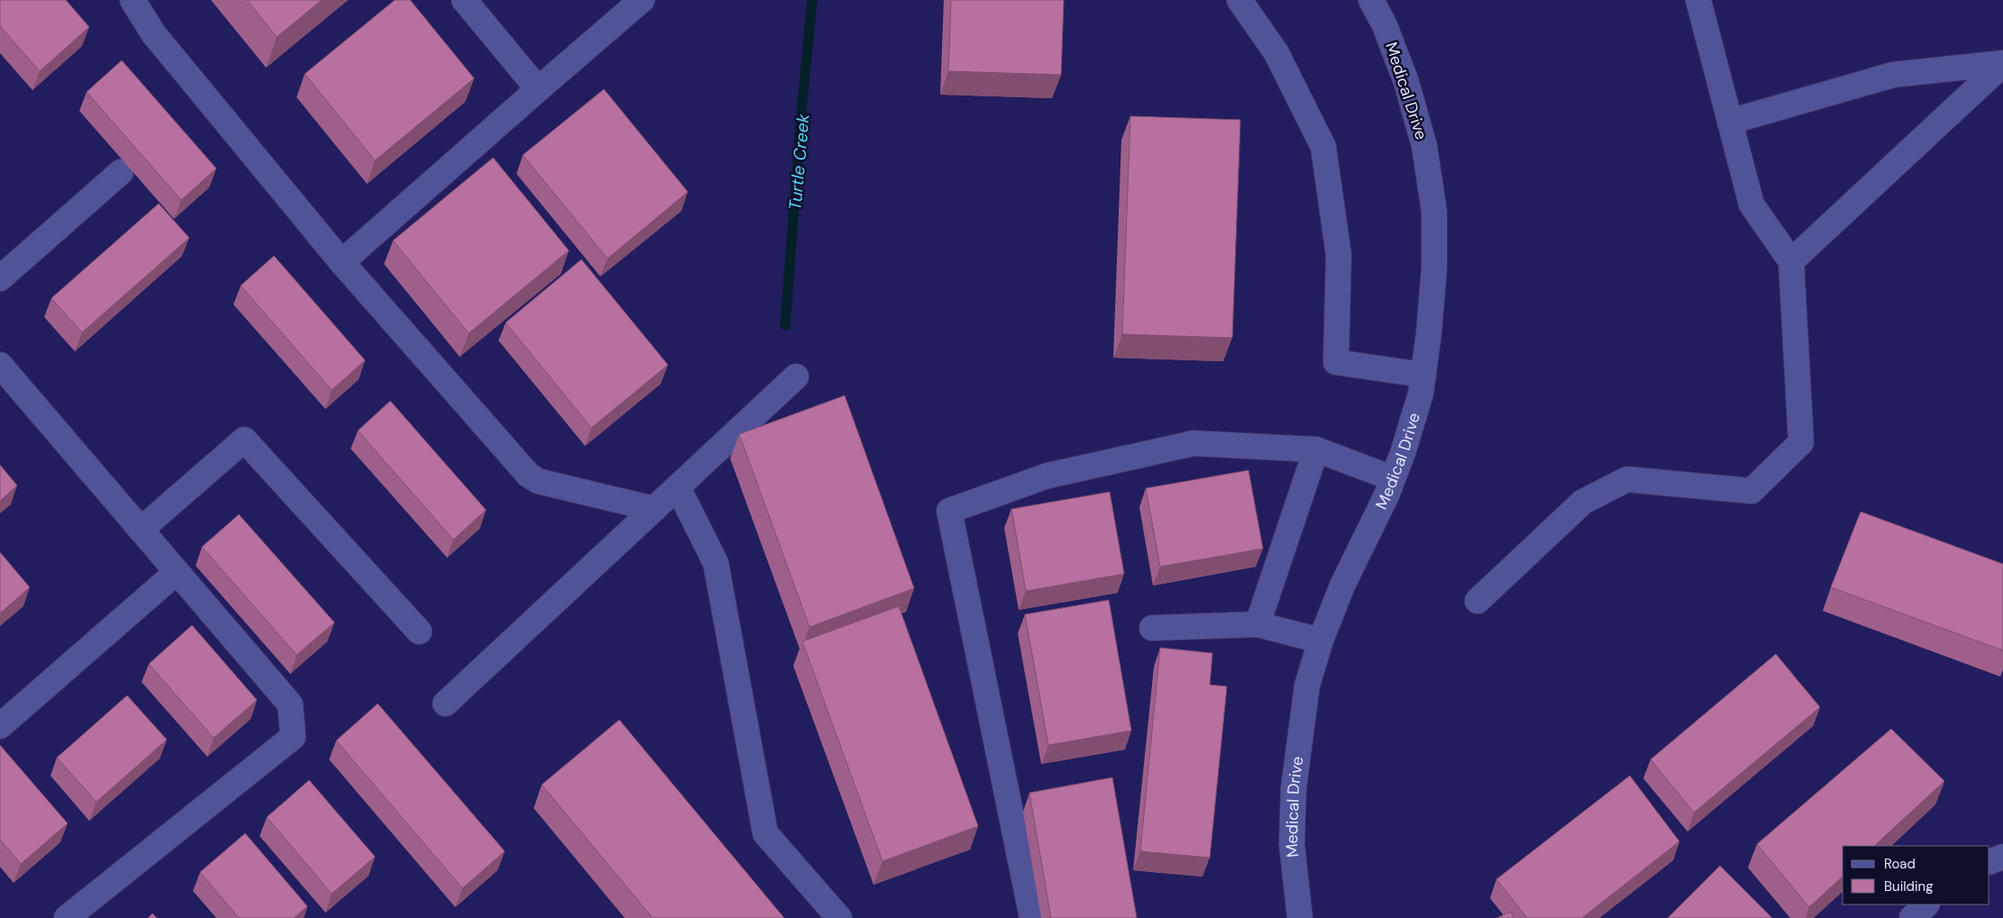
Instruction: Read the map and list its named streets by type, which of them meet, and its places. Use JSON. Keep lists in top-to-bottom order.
{
  "streets": {
    "street": ["Medical Drive"]
  },
  "water": ["Turtle Creek"],
  "legend": ["Road", "Building"]
}
